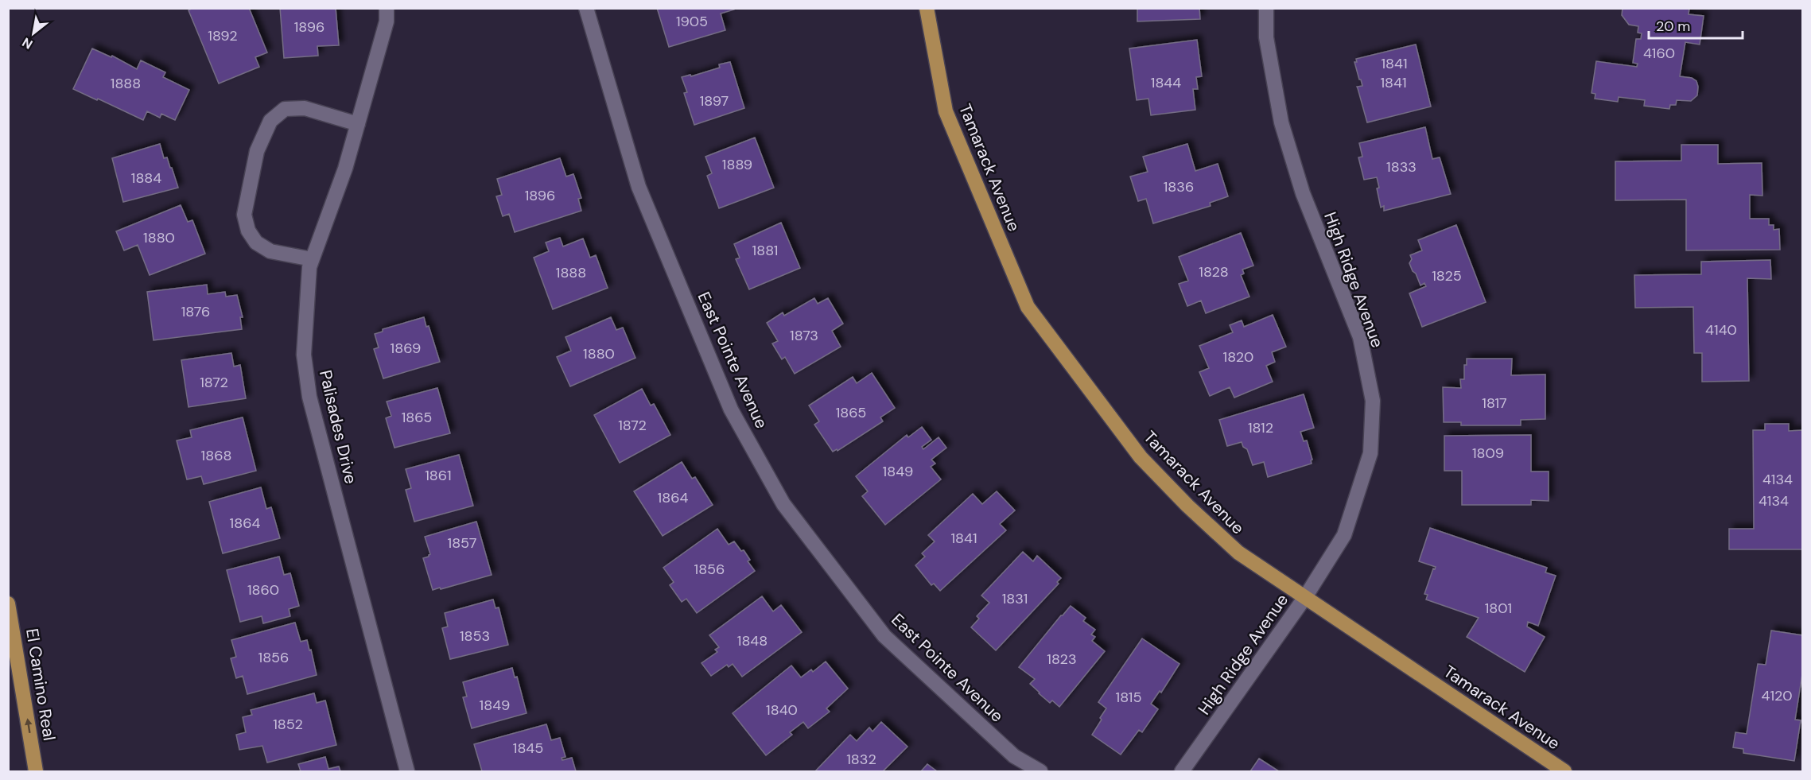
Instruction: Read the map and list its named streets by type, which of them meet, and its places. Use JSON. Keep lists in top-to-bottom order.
{
  "streets": {
    "main road": ["Tamarack Avenue", "El Camino Real"],
    "street": ["High Ridge Avenue", "East Pointe Avenue", "Palisades Drive"]
  },
  "crossings": [
    ["Tamarack Avenue", "High Ridge Avenue"]
  ],
  "one_way": ["El Camino Real"],
  "house_numbers": [
    "1905",
    "1896",
    "1892",
    "4160",
    "1841",
    "1844",
    "1841",
    "1888",
    "1897",
    "1889",
    "1833",
    "1884",
    "1836",
    "1896",
    "1880",
    "1881",
    "1828",
    "1888",
    "1825",
    "1876",
    "4140",
    "1873",
    "1869",
    "1880",
    "1820",
    "1872",
    "1817",
    "1865",
    "1865",
    "1872",
    "1812",
    "1809",
    "1868",
    "1849",
    "1861",
    "4134",
    "1864",
    "4134",
    "1864",
    "1841",
    "1857",
    "1856",
    "1860",
    "1831",
    "1801",
    "1853",
    "1848",
    "1856",
    "1823",
    "4120",
    "1815",
    "1849",
    "1840",
    "1852",
    "1845",
    "1832"
  ],
  "scale_bar": "20 m",
  "north": "bottom left"
}
